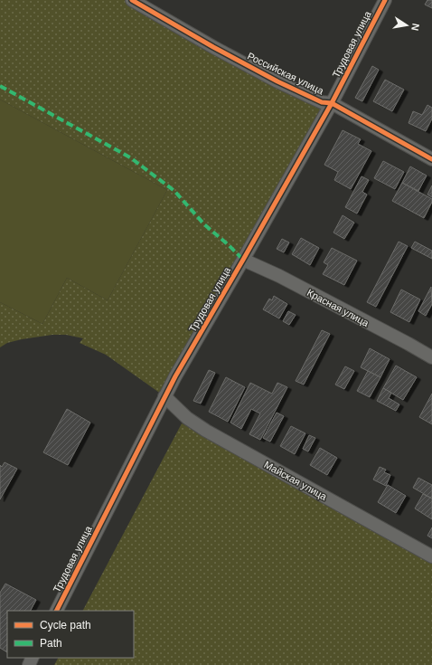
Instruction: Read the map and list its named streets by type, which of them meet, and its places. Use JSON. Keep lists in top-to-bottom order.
{
  "streets": {
    "street": [
      "Трудовая улица",
      "Российская улица",
      "Красная улица",
      "Майская улица"
    ]
  },
  "crossings": [
    ["Трудовая улица", "Российская улица"],
    ["Трудовая улица", "Красная улица"],
    ["Трудовая улица", "Майская улица"]
  ],
  "legend": ["Cycle path", "Path"],
  "north": "right"
}
